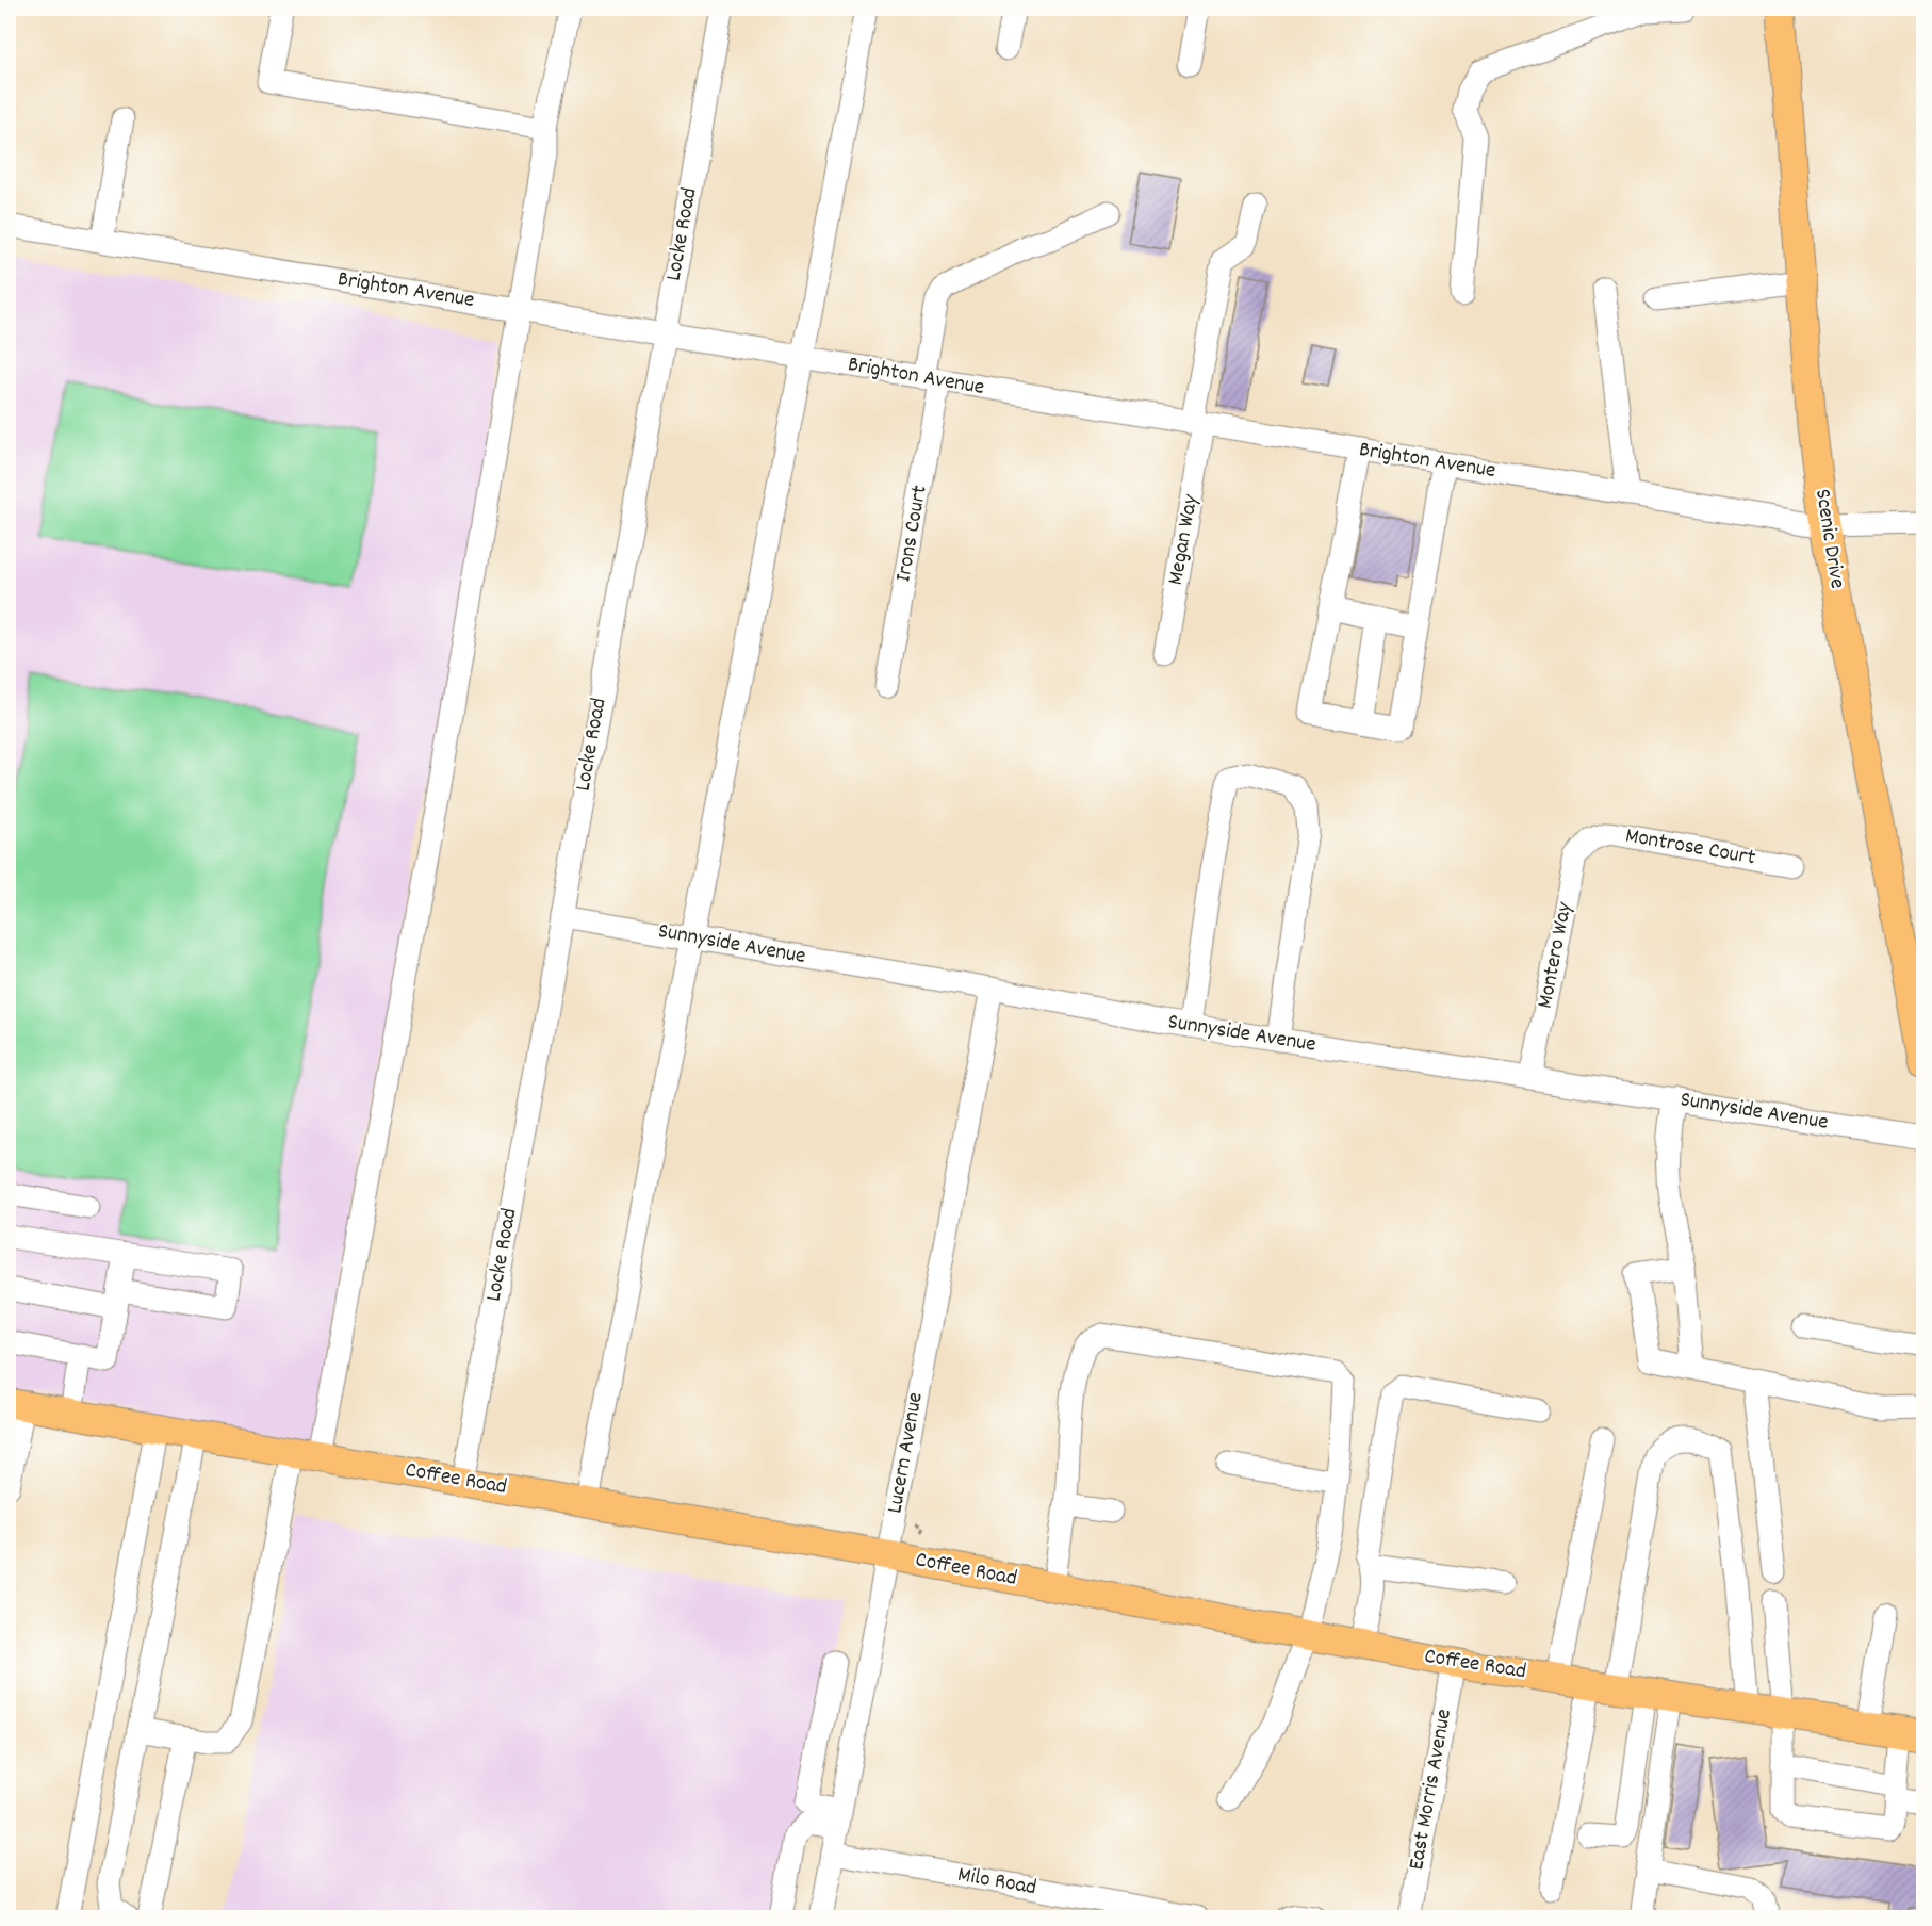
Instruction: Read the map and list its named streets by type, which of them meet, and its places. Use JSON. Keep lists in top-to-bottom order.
{
  "streets": {
    "main road": ["Scenic Drive", "Coffee Road"],
    "street": [
      "Locke Road",
      "Brighton Avenue",
      "Irons Court",
      "Megan Way",
      "Montrose Court",
      "Sunnyside Avenue",
      "Montero Way",
      "Lucern Avenue",
      "East Morris Avenue",
      "Milo Road"
    ]
  },
  "crossings": [
    ["Locke Road", "Brighton Avenue"],
    ["Locke Road", "Sunnyside Avenue"],
    ["Locke Road", "Coffee Road"],
    ["Brighton Avenue", "Irons Court"],
    ["Brighton Avenue", "Scenic Drive"],
    ["Brighton Avenue", "Megan Way"],
    ["Montrose Court", "Montero Way"],
    ["Sunnyside Avenue", "Montero Way"],
    ["Sunnyside Avenue", "Lucern Avenue"],
    ["Lucern Avenue", "Coffee Road"],
    ["Lucern Avenue", "Milo Road"],
    ["Coffee Road", "East Morris Avenue"]
  ]
}
